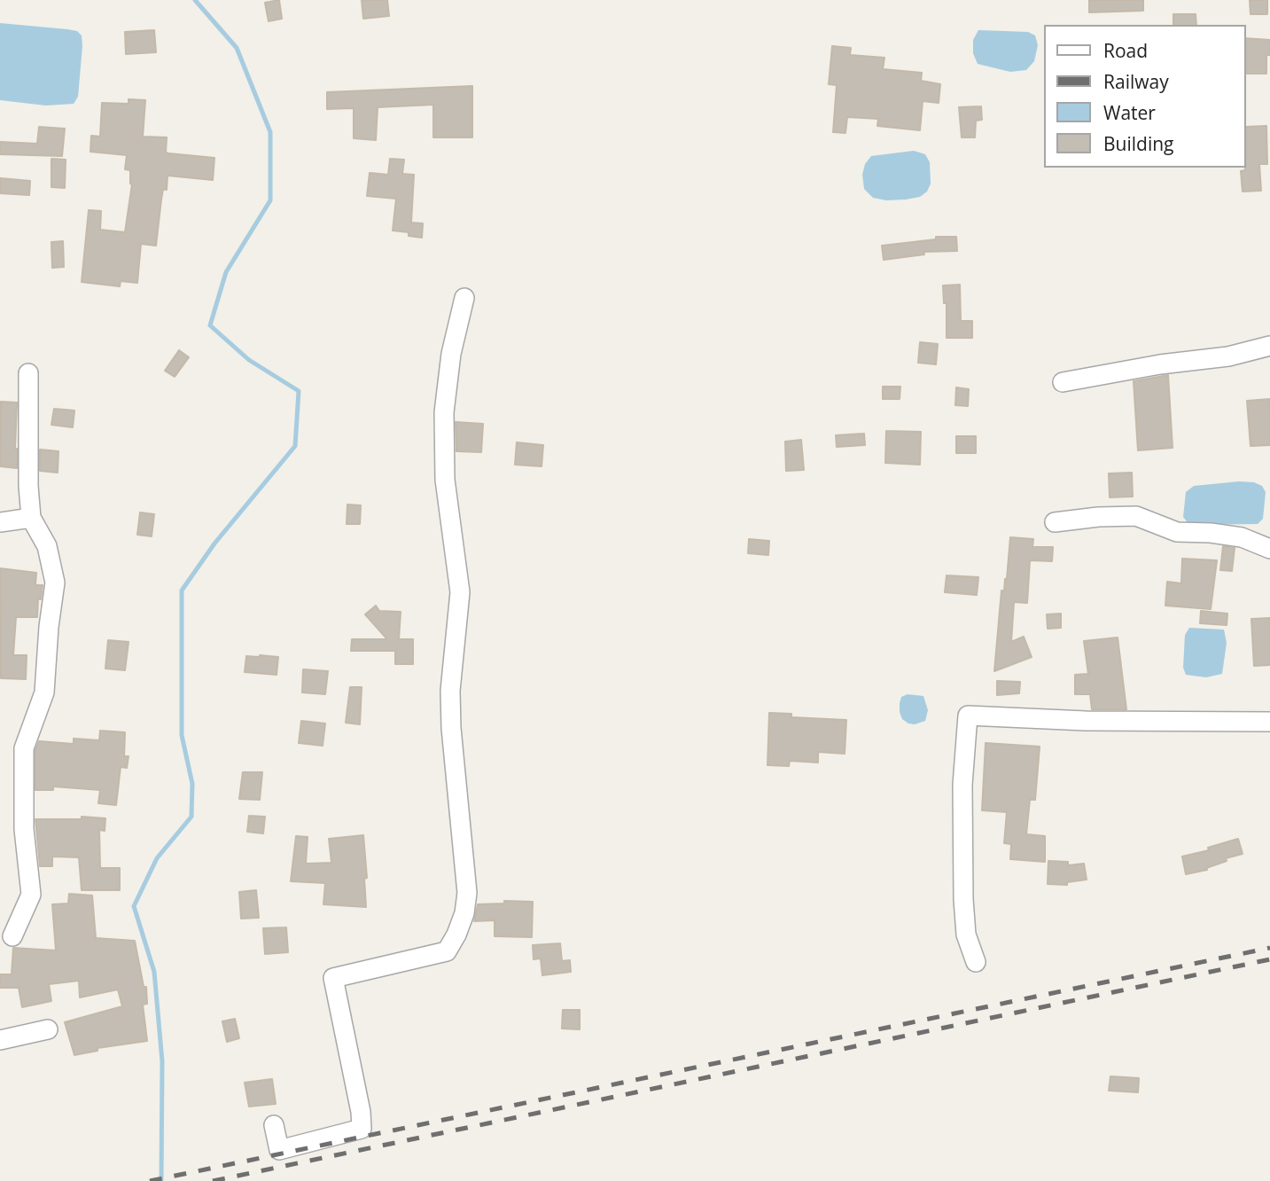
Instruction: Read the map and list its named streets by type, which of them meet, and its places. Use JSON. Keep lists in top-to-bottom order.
{
  "legend": [
    "Road",
    "Railway",
    "Water",
    "Building"
  ]
}
